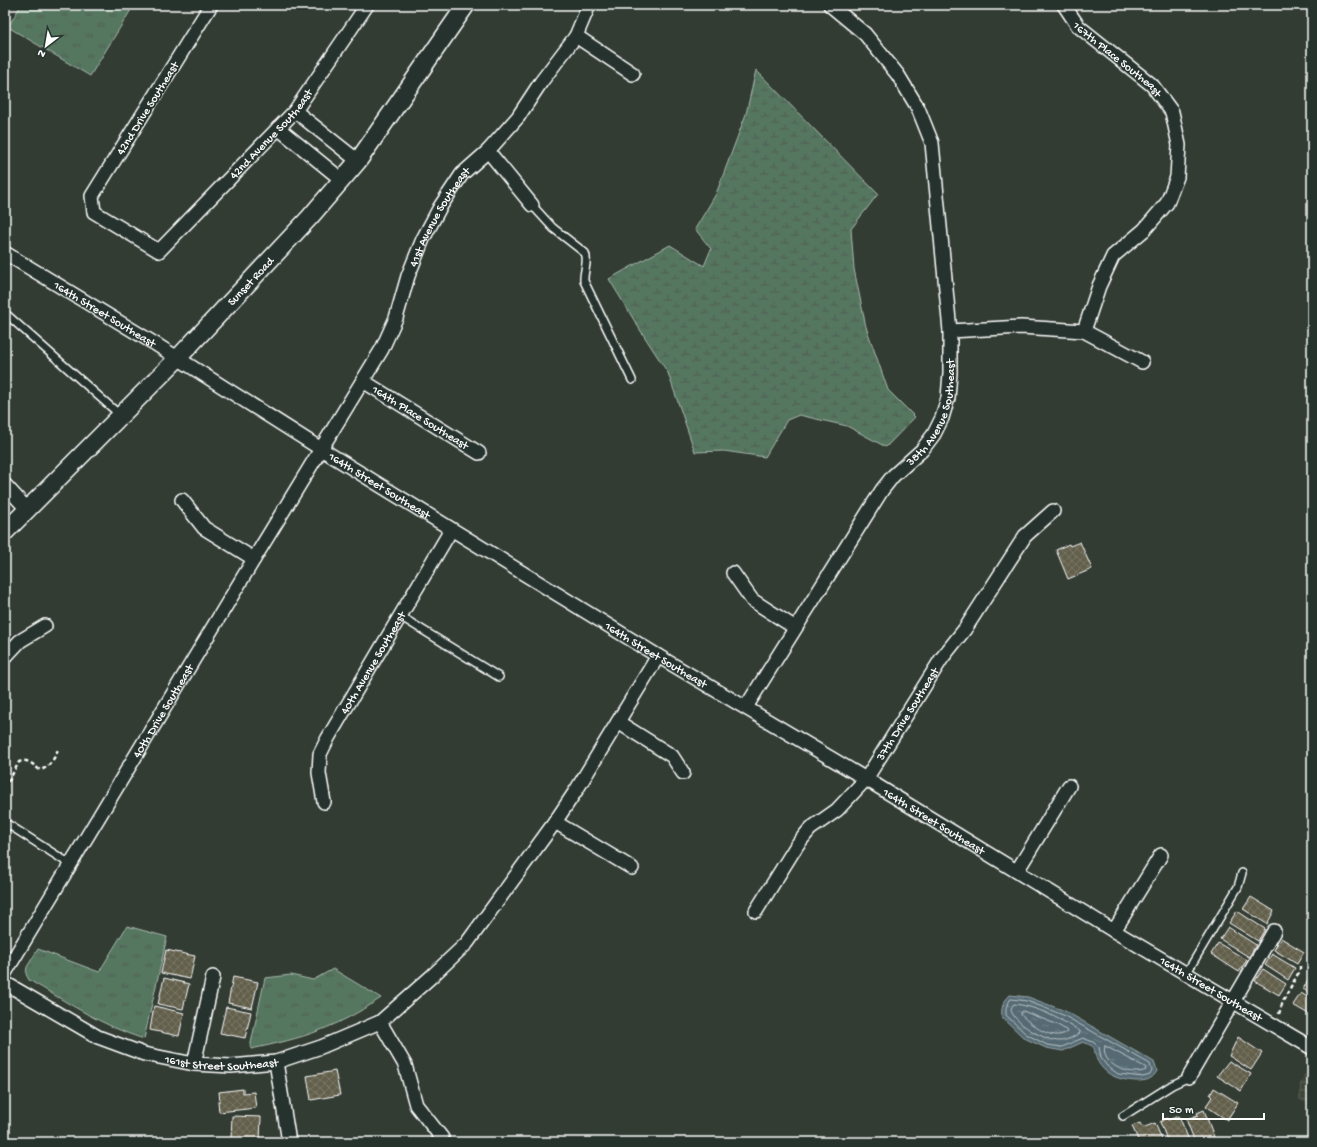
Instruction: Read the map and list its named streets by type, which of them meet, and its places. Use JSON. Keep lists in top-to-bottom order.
{
  "streets": {
    "street": [
      "167th Place Southeast",
      "42nd Drive Southeast",
      "42nd Avenue Southeast",
      "41st Avenue Southeast",
      "Sunset Road",
      "164th Street Southeast",
      "38th Avenue Southeast",
      "164th Place Southeast",
      "40th Avenue Southeast",
      "40th Drive Southeast",
      "37th Drive Southeast",
      "161st Street Southeast"
    ]
  },
  "crossings": [
    ["42nd Drive Southeast", "42nd Avenue Southeast"],
    ["41st Avenue Southeast", "164th Street Southeast"],
    ["41st Avenue Southeast", "164th Place Southeast"],
    ["41st Avenue Southeast", "40th Drive Southeast"],
    ["Sunset Road", "164th Street Southeast"],
    ["164th Street Southeast", "38th Avenue Southeast"],
    ["164th Street Southeast", "40th Avenue Southeast"],
    ["164th Street Southeast", "40th Drive Southeast"],
    ["164th Street Southeast", "37th Drive Southeast"],
    ["164th Street Southeast", "161st Street Southeast"]
  ],
  "scale_bar": "50 m",
  "north": "bottom left"
}
